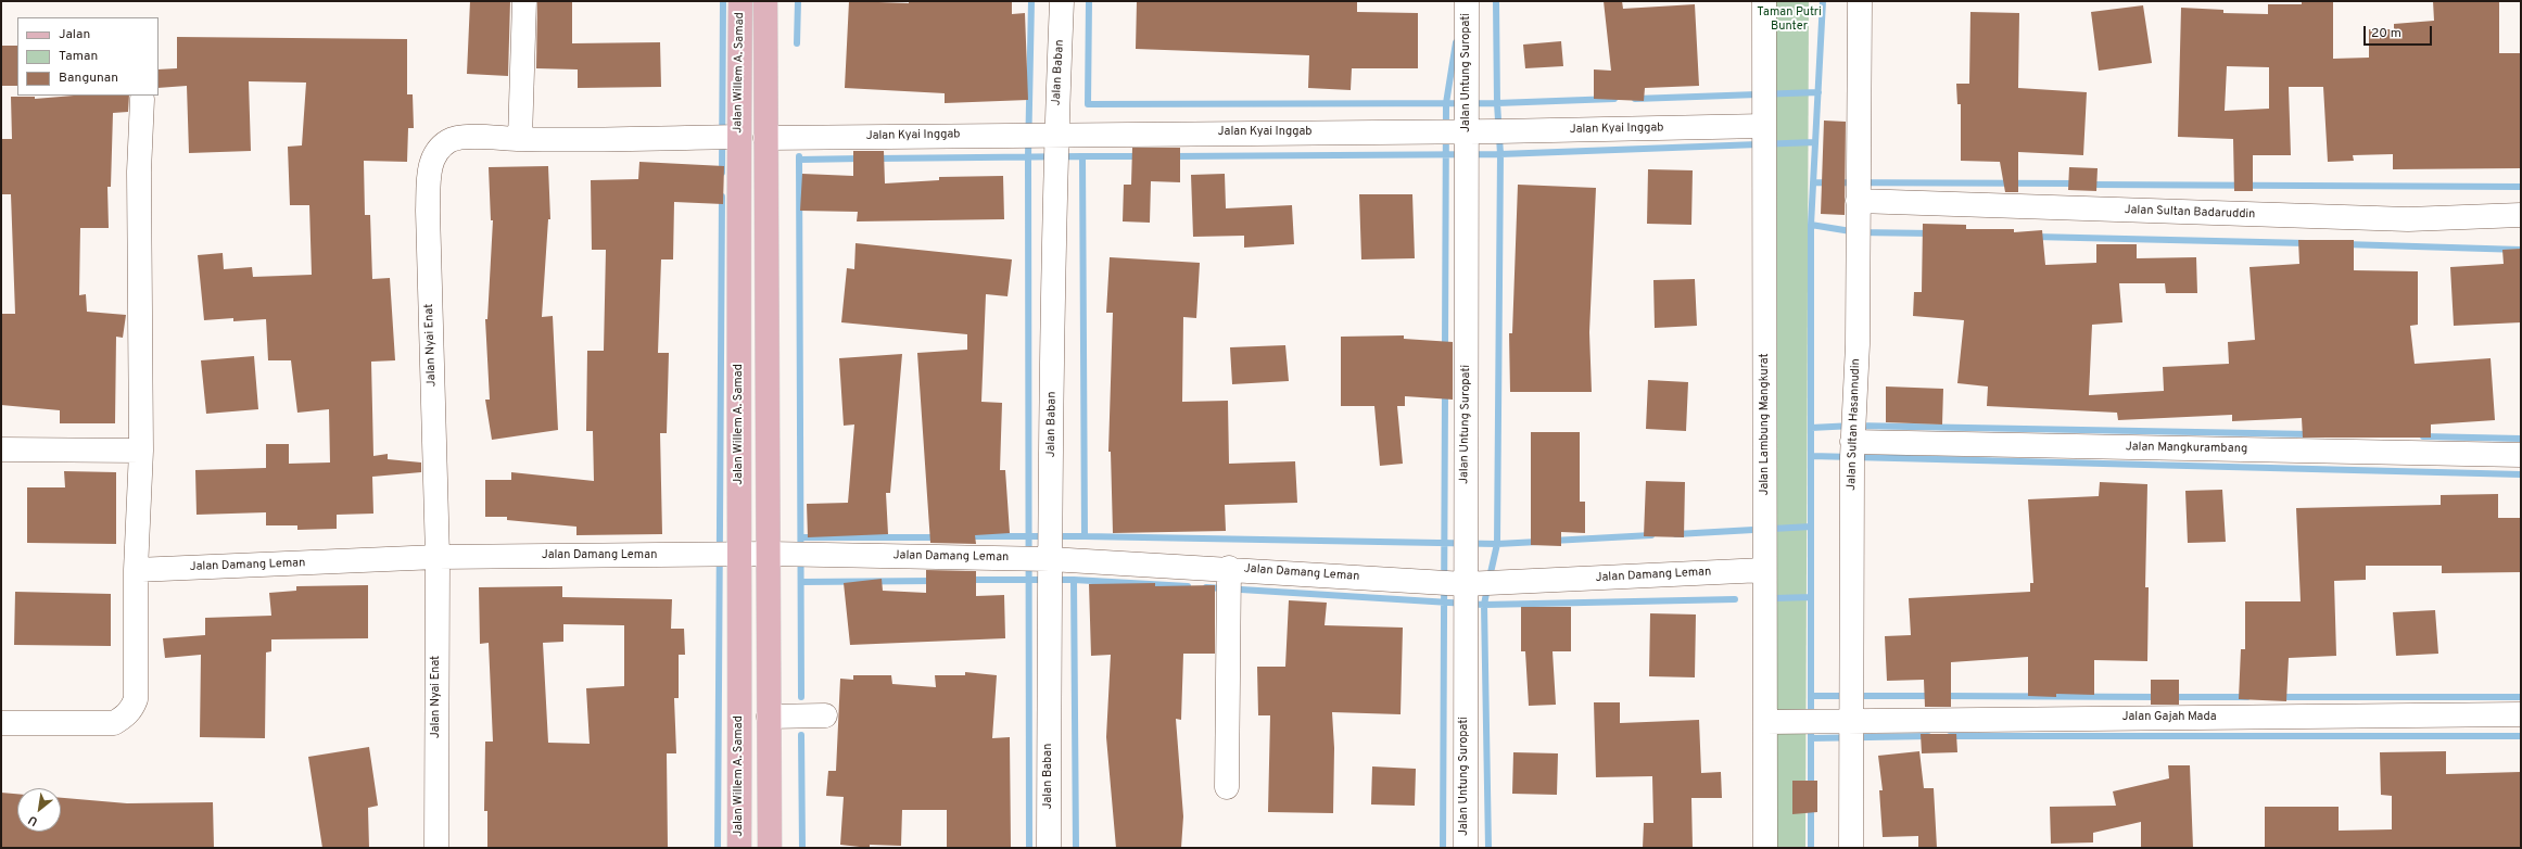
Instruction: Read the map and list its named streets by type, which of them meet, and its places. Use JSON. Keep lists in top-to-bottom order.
{
  "streets": {
    "main road": ["Jalan Willem A. Samad"],
    "street": [
      "Jalan Baban",
      "Jalan Untung Suropati",
      "Jalan Kyai Inggab",
      "Jalan Sultan Badaruddin",
      "Jalan Nyai Enat",
      "Jalan Lambung Mangkurat",
      "Jalan Sultan Hasannudin",
      "Jalan Mangkurambang",
      "Jalan Damang Leman",
      "Jalan Gajah Mada"
    ]
  },
  "crossings": [
    ["Jalan Willem A. Samad", "Jalan Nyai Enat"],
    ["Jalan Willem A. Samad", "Jalan Damang Leman"],
    ["Jalan Baban", "Jalan Kyai Inggab"],
    ["Jalan Baban", "Jalan Damang Leman"],
    ["Jalan Untung Suropati", "Jalan Kyai Inggab"],
    ["Jalan Untung Suropati", "Jalan Damang Leman"],
    ["Jalan Kyai Inggab", "Jalan Lambung Mangkurat"],
    ["Jalan Sultan Badaruddin", "Jalan Sultan Hasannudin"],
    ["Jalan Nyai Enat", "Jalan Damang Leman"],
    ["Jalan Lambung Mangkurat", "Jalan Damang Leman"],
    ["Jalan Lambung Mangkurat", "Jalan Gajah Mada"],
    ["Jalan Sultan Hasannudin", "Jalan Mangkurambang"],
    ["Jalan Sultan Hasannudin", "Jalan Gajah Mada"]
  ],
  "parks": ["Taman Putri Bunter"],
  "legend": ["Jalan", "Taman", "Bangunan"],
  "scale_bar": "20 m",
  "north": "bottom left"
}
